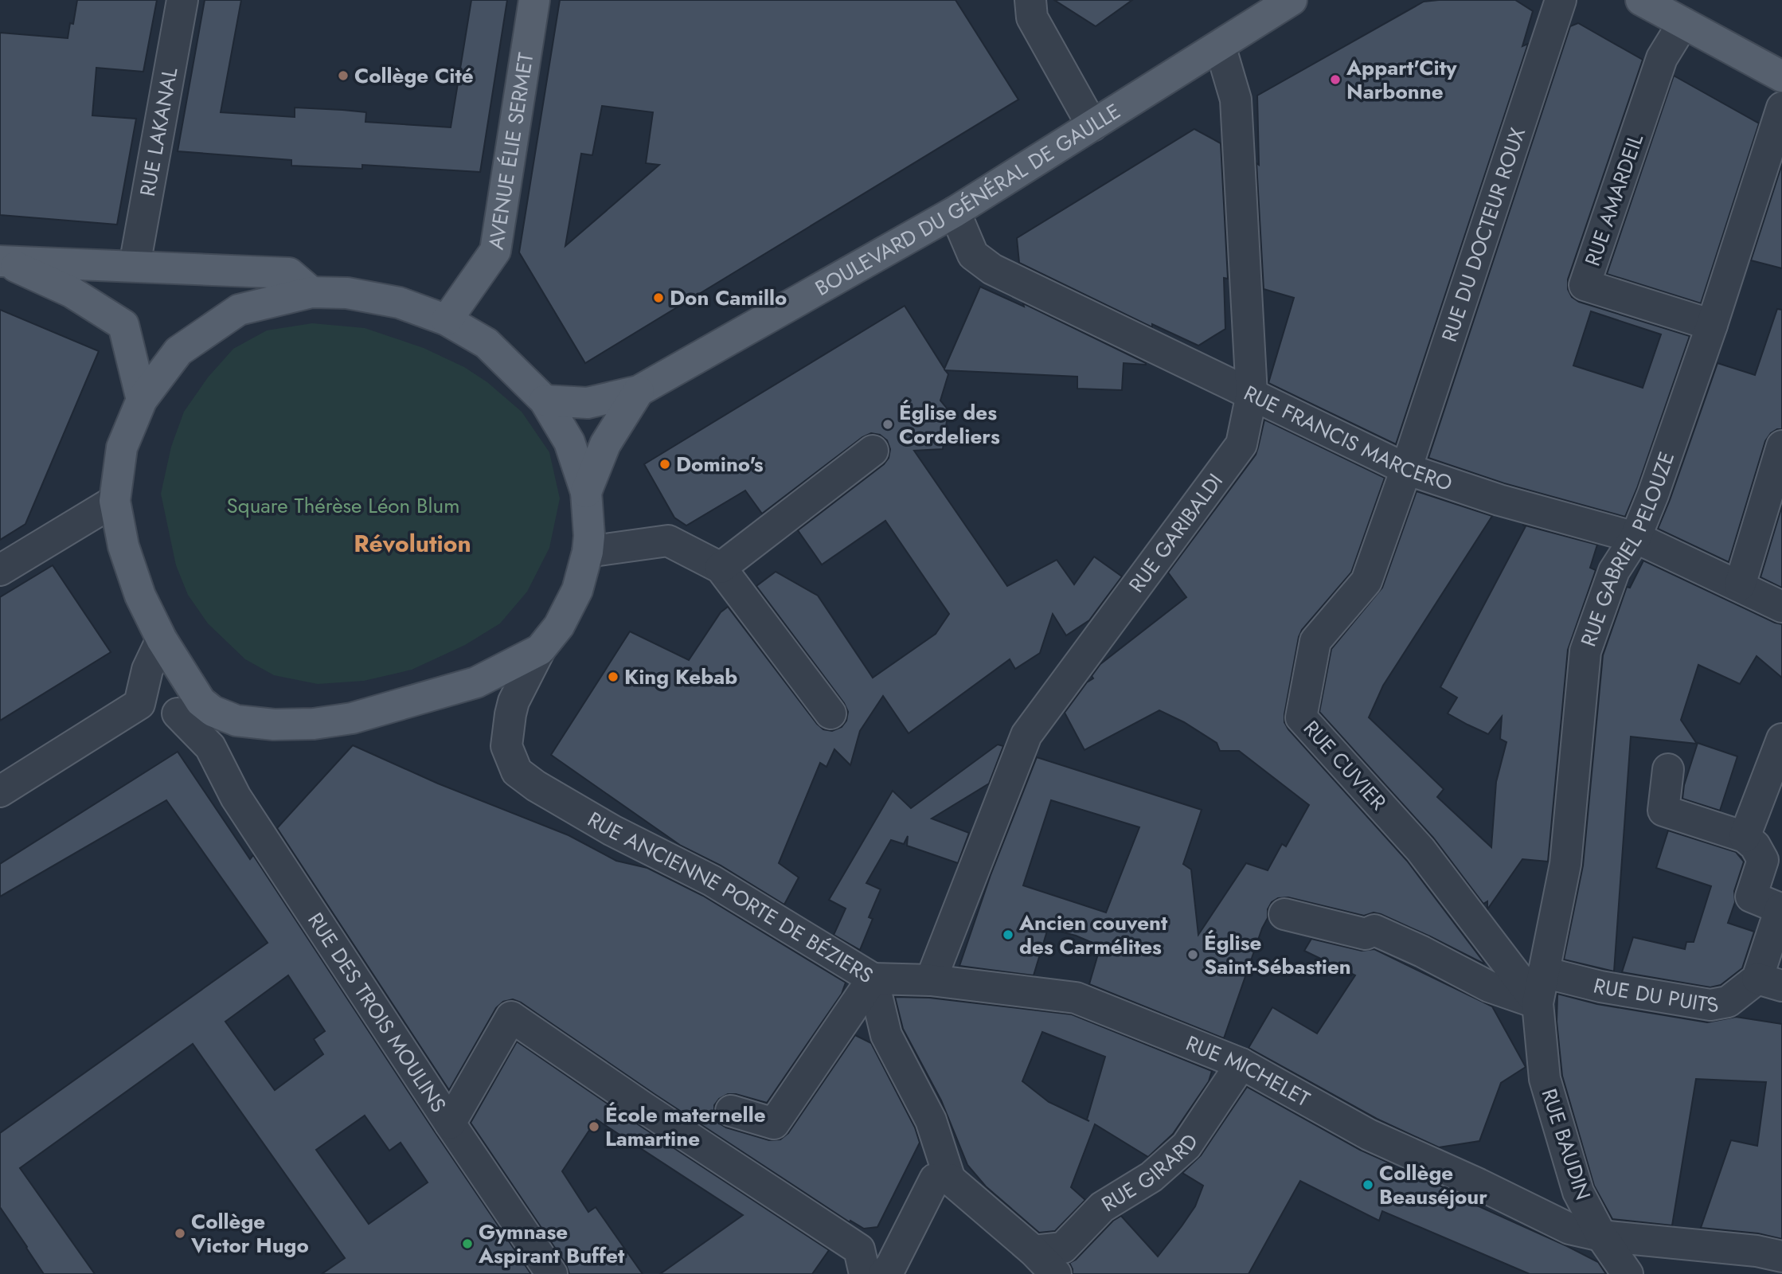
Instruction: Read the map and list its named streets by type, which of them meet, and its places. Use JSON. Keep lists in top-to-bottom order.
{
  "streets": {
    "main road": ["AVENUE ÉLIE SERMET", "BOULEVARD DU GÉNÉRAL DE GAULLE"],
    "street": [
      "RUE LAKANAL",
      "RUE AMARDEIL",
      "RUE DU DOCTEUR ROUX",
      "RUE FRANCIS MARCERO",
      "RUE GARIBALDI",
      "RUE GABRIEL PELOUZE",
      "RUE CUVIER",
      "RUE ANCIENNE PORTE DE BÉZIERS",
      "RUE DU PUITS",
      "RUE DES TROIS MOULINS",
      "RUE MICHELET",
      "RUE BAUDIN",
      "RUE GIRARD"
    ]
  },
  "crossings": [
    ["BOULEVARD DU GÉNÉRAL DE GAULLE", "RUE FRANCIS MARCERO"],
    ["BOULEVARD DU GÉNÉRAL DE GAULLE", "RUE GARIBALDI"],
    ["RUE AMARDEIL", "RUE GABRIEL PELOUZE"],
    ["RUE DU DOCTEUR ROUX", "RUE FRANCIS MARCERO"],
    ["RUE DU DOCTEUR ROUX", "RUE CUVIER"],
    ["RUE FRANCIS MARCERO", "RUE GARIBALDI"],
    ["RUE FRANCIS MARCERO", "RUE GABRIEL PELOUZE"],
    ["RUE FRANCIS MARCERO", "RUE CUVIER"],
    ["RUE GARIBALDI", "RUE MICHELET"],
    ["RUE GABRIEL PELOUZE", "RUE CUVIER"],
    ["RUE GABRIEL PELOUZE", "RUE DU PUITS"],
    ["RUE GABRIEL PELOUZE", "RUE BAUDIN"],
    ["RUE CUVIER", "RUE BAUDIN"],
    ["RUE ANCIENNE PORTE DE BÉZIERS", "RUE MICHELET"],
    ["RUE MICHELET", "RUE BAUDIN"],
    ["RUE MICHELET", "RUE GIRARD"]
  ],
  "districts": ["Révolution"],
  "parks": ["Square Thérèse Léon Blum"],
  "places": [
    "Collège Cité",
    "Appart'City Narbonne",
    "Don Camillo",
    "Église des Cordeliers",
    "Domino's",
    "King Kebab",
    "Ancien couvent des Carmélites",
    "Église Saint-Sébastien",
    "École maternelle Lamartine",
    "Collège Beauséjour",
    "Collège Victor Hugo",
    "Gymnase Aspirant Buffet"
  ]
}
